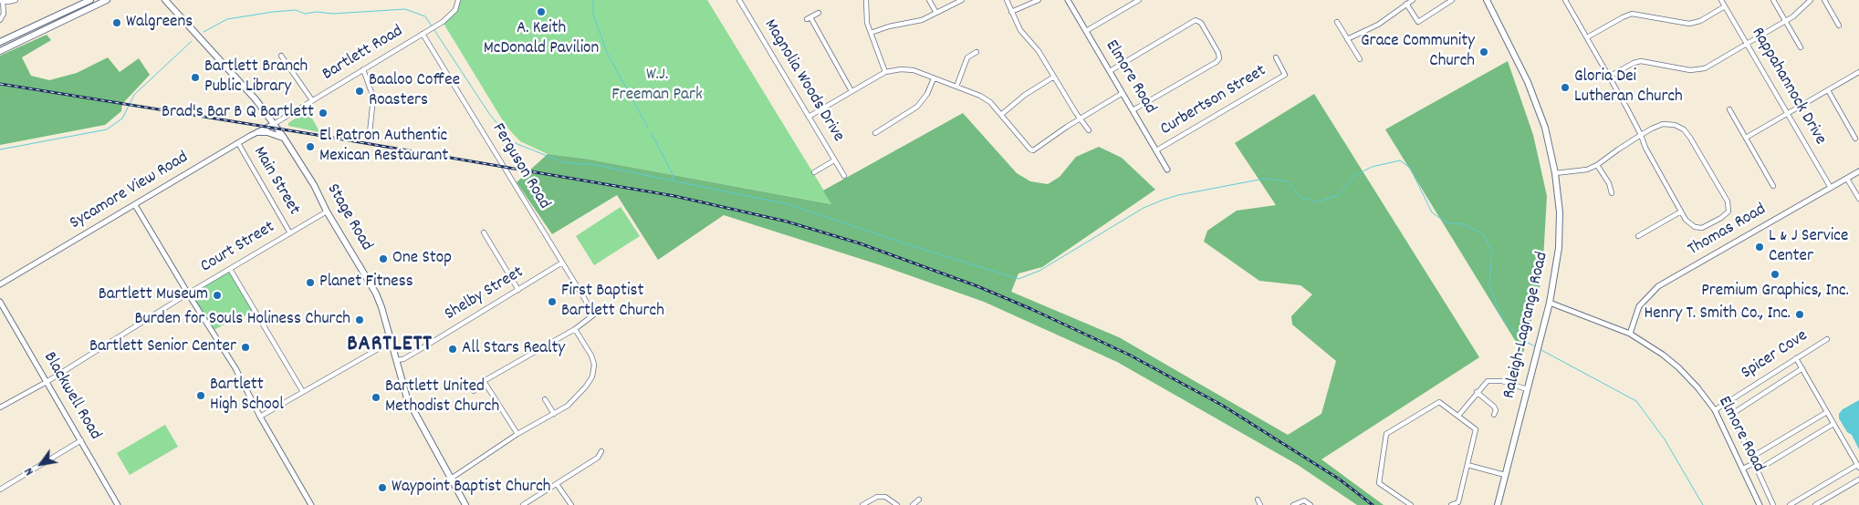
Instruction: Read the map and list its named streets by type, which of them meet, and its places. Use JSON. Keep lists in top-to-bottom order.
{
  "streets": {
    "main road": ["Stage Road", "Raleigh-Lagrange Road"],
    "street": [
      "Bartlett Road",
      "Elmore Road",
      "Magnolia Woods Drive",
      "Rappahannock Drive",
      "Curbertson Street",
      "Ferguson Road",
      "Main Street",
      "Sycamore View Road",
      "Thomas Road",
      "Court Street",
      "Shelby Street",
      "Spicer Cove",
      "Blackwell Road"
    ]
  },
  "crossings": [
    ["Bartlett Road", "Ferguson Road"],
    ["Bartlett Road", "Sycamore View Road"],
    ["Bartlett Road", "Stage Road"],
    ["Elmore Road", "Curbertson Street"],
    ["Elmore Road", "Thomas Road"],
    ["Elmore Road", "Raleigh-Lagrange Road"],
    ["Elmore Road", "Spicer Cove"],
    ["Rappahannock Drive", "Thomas Road"],
    ["Ferguson Road", "Shelby Street"],
    ["Main Street", "Sycamore View Road"],
    ["Main Street", "Court Street"],
    ["Sycamore View Road", "Stage Road"],
    ["Stage Road", "Court Street"],
    ["Stage Road", "Shelby Street"],
    ["Court Street", "Blackwell Road"]
  ],
  "districts": ["BARTLETT"],
  "parks": ["W.J. Freeman Park"],
  "places": [
    "A. Keith McDonald Pavilion",
    "Walgreens",
    "Grace Community Church",
    "Bartlett Branch Public Library",
    "Gloria Dei Lutheran Church",
    "Baaloo Coffee Roasters",
    "Brad's Bar B Q Bartlett",
    "El Patron Authentic Mexican Restaurant",
    "L & J Service Center",
    "One Stop",
    "Premium Graphics, Inc.",
    "Planet Fitness",
    "Bartlett Museum",
    "First Baptist Bartlett Church",
    "Henry T. Smith Co., Inc.",
    "Burden for Souls Holiness Church",
    "Bartlett Senior Center",
    "All Stars Realty",
    "Bartlett High School",
    "Bartlett United Methodist Church",
    "Waypoint Baptist Church"
  ],
  "north": "bottom left"
}
